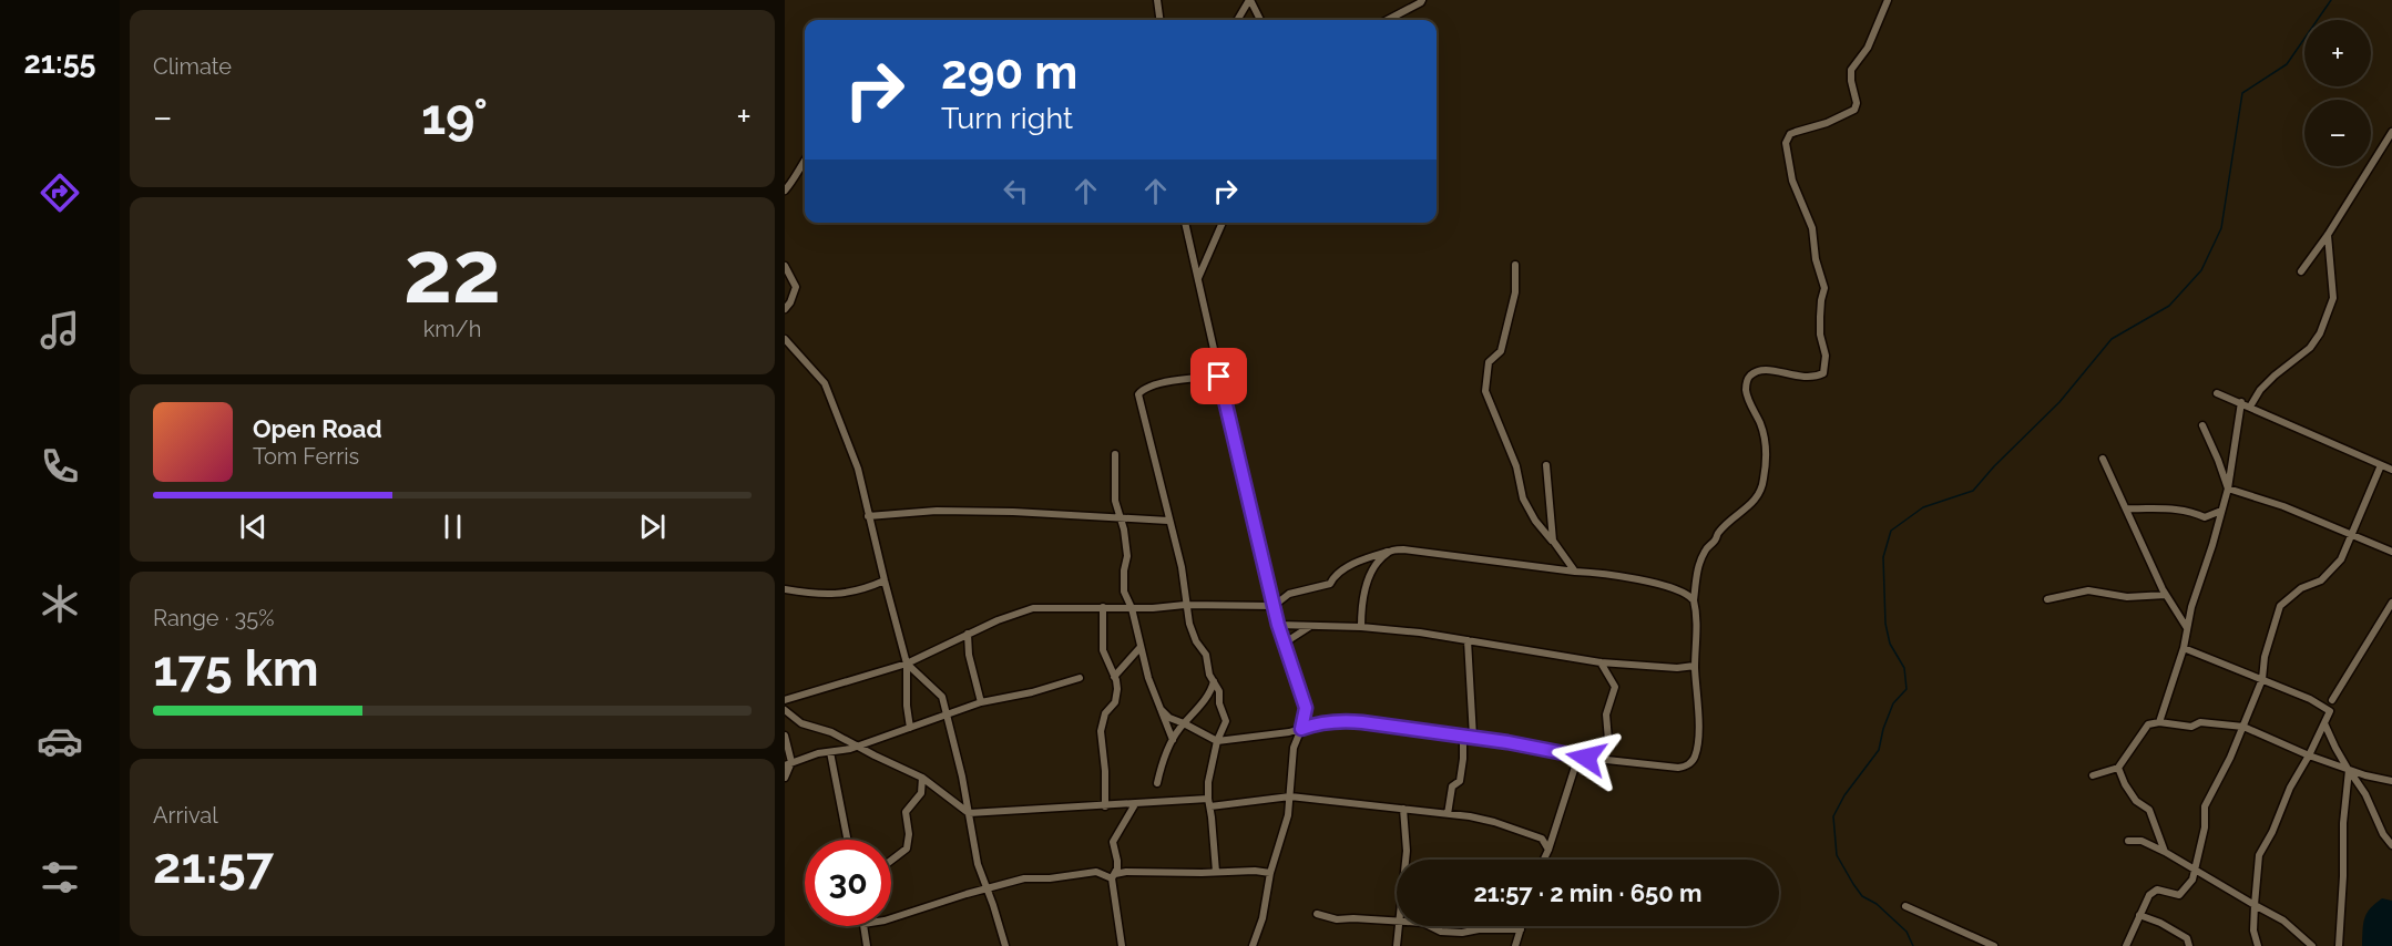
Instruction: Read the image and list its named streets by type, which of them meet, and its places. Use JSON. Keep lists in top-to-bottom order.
{
  "page": {
    "tabs": "21:55",
    "tile": [
      "Climate",
      ["22", "km/h"],
      ["Range · 35%", "175 km"],
      ["Arrival", "21:57"]
    ],
    "map_buttons": ["+", "−"],
    "turn": ["290 m", "Turn right"],
    "heat": ["−", "19°", "+"],
    "song": ["Open Road", "Tom Ferris"],
    "limit": "30",
    "trip": "21:57 · 2 min · 650 m"
  }
}
